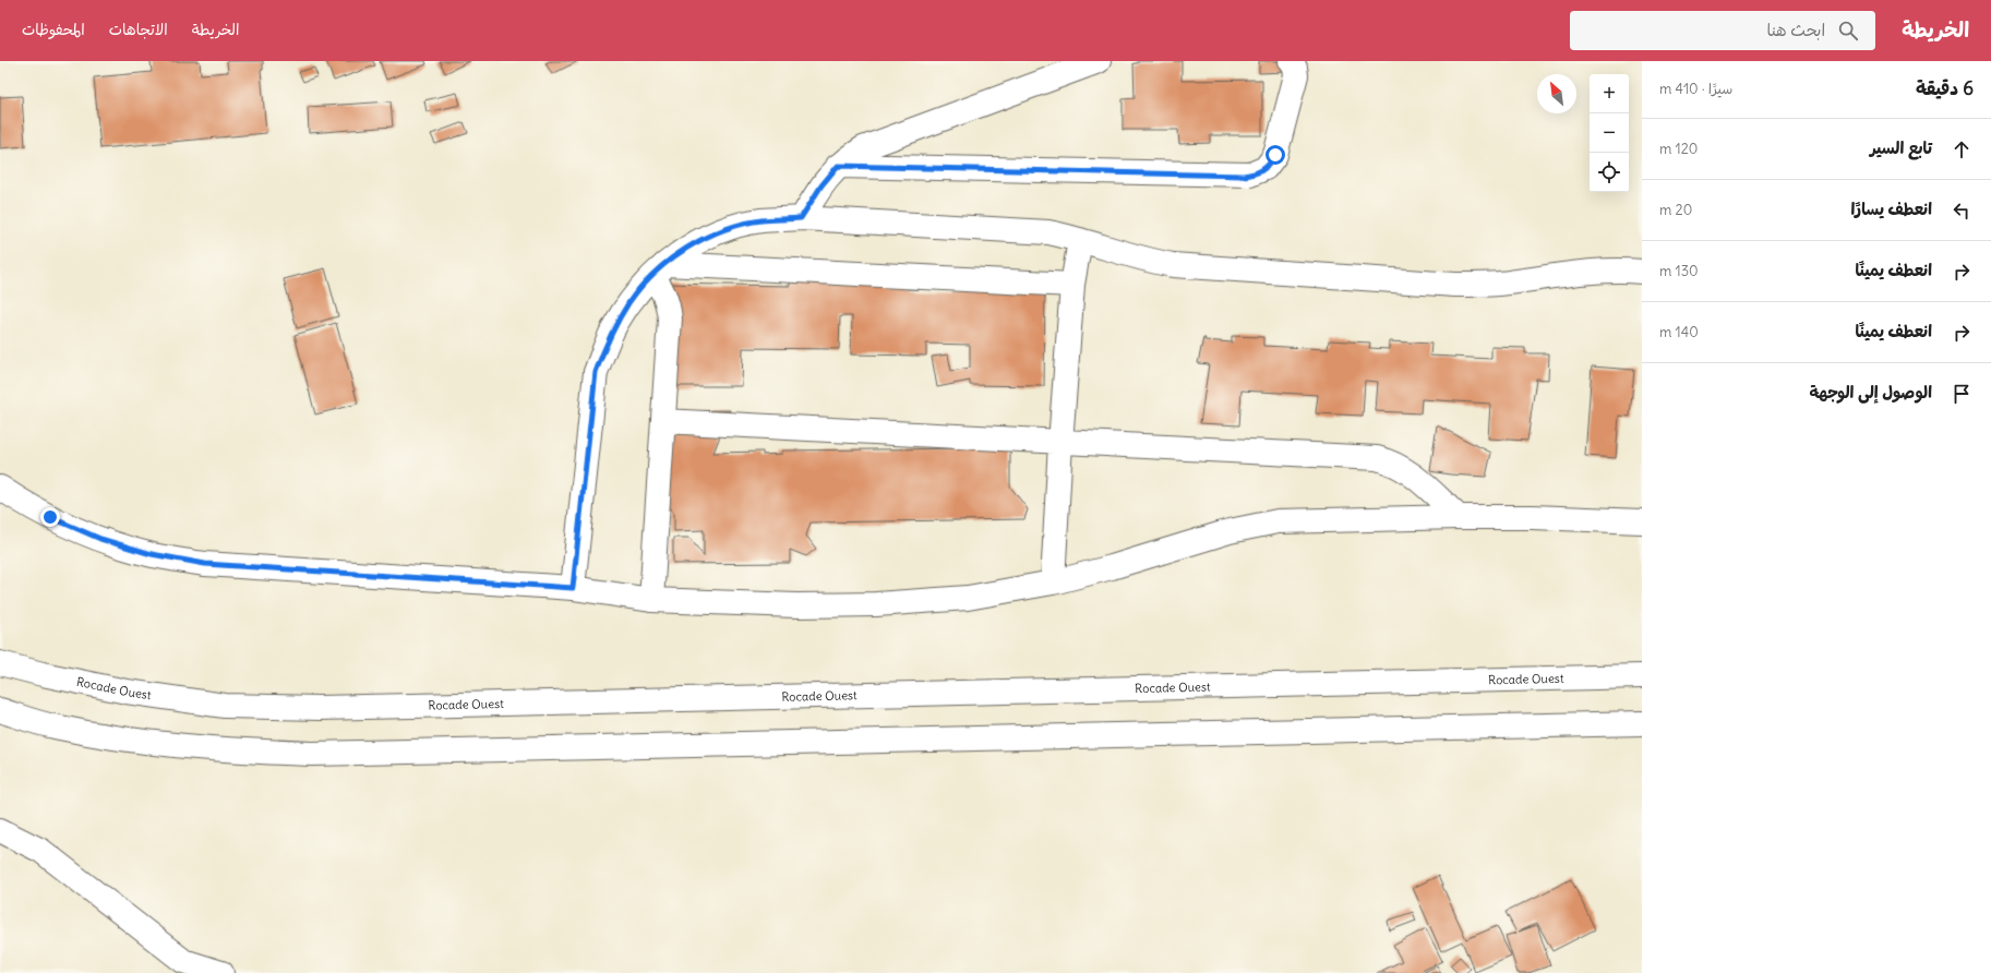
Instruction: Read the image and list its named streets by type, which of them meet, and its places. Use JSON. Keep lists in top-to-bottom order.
{
  "streets": {
    "main road": ["Rocade Ouest"]
  },
  "north": "top left",
  "page": {
    "header": "الخريطة",
    "search": "ابحث هنا",
    "nav": ["الخريطة", "الاتجاهات", "المحفوظات"],
    "heading": ["6 دقيقة", "سيرًا · 410 m"],
    "map_buttons": ["+", "−"],
    "list": [
      ["تابع السير", "120 m"],
      ["انعطف يسارًا", "20 m"],
      ["انعطف يمينًا", "130 m"],
      ["انعطف يمينًا", "140 m"],
      "الوصول إلى الوجهة"
    ]
  }
}
